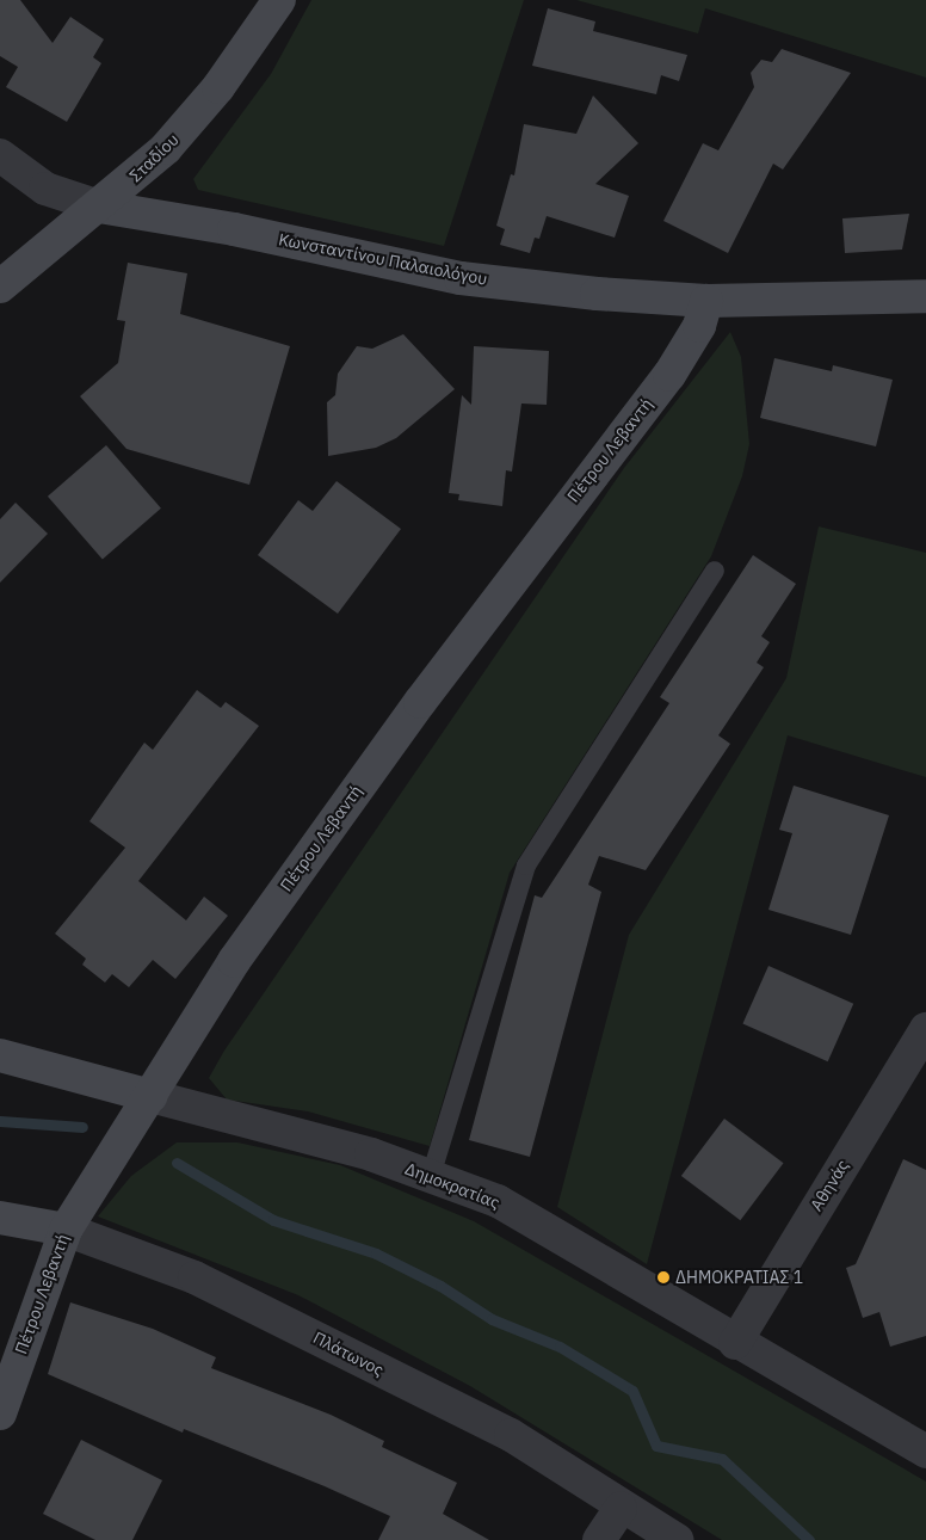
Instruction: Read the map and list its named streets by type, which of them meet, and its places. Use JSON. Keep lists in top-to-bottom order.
{
  "streets": {
    "street": [
      "Σταδίου",
      "Κωνσταντίνου Παλαιολόγου",
      "Πέτρου Λεβαντή",
      "Δημοκρατίας",
      "Αθηνάς",
      "Πλάτωνος"
    ]
  },
  "crossings": [
    ["Σταδίου", "Κωνσταντίνου Παλαιολόγου"],
    ["Κωνσταντίνου Παλαιολόγου", "Πέτρου Λεβαντή"],
    ["Πέτρου Λεβαντή", "Δημοκρατίας"],
    ["Πέτρου Λεβαντή", "Πλάτωνος"],
    ["Δημοκρατίας", "Αθηνάς"]
  ],
  "places": ["ΔΗΜΟΚΡΑΤΙΑΣ 1"]
}
